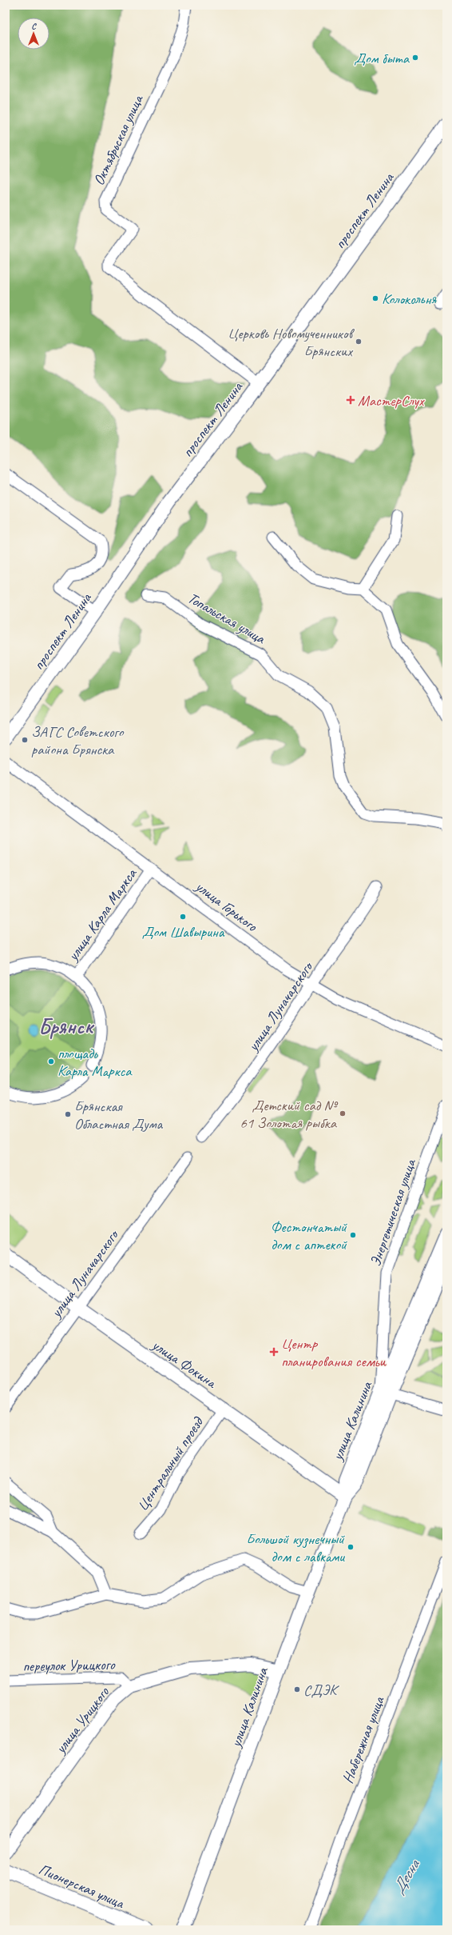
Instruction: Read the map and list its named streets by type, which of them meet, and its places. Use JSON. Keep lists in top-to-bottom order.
{
  "streets": {
    "main road": [
      "проспект Ленина",
      "улица Фокина",
      "улица Калинина",
      "улица Урицкого",
      "Пионерская улица"
    ],
    "street": [
      "Октябрьская улица",
      "Топальская улица",
      "улица Горького",
      "улица Карла Маркса",
      "улица Луначарского",
      "Энергетическая улица",
      "Центральный проезд",
      "переулок Урицкого",
      "Набережная улица"
    ]
  },
  "crossings": [
    ["Октябрьская улица", "проспект Ленина"],
    ["улица Горького", "улица Карла Маркса"],
    ["улица Горького", "улица Луначарского"],
    ["улица Луначарского", "улица Фокина"],
    ["Энергетическая улица", "улица Калинина"],
    ["улица Фокина", "улица Калинина"],
    ["улица Фокина", "Центральный проезд"],
    ["улица Калинина", "улица Урицкого"],
    ["переулок Урицкого", "улица Урицкого"]
  ],
  "districts": ["Брянск"],
  "water": ["Десна"],
  "places": {
    "other": [
      "Дом быта",
      "Колокольня",
      "Церковь Новомученников Брянских",
      "ЗАГС Советского района Брянска",
      "Дом Шавырина",
      "площадь Карла Маркса",
      "Детский сад № 61 Золотая рыбка",
      "Брянская Областная Дума",
      "Фестончатый дом с аптекой",
      "Большой кузнечный дом с лавками",
      "СДЭК"
    ],
    "health": ["МастерСлух", "Центр планирования семьи"]
  },
  "north": "top"
}
